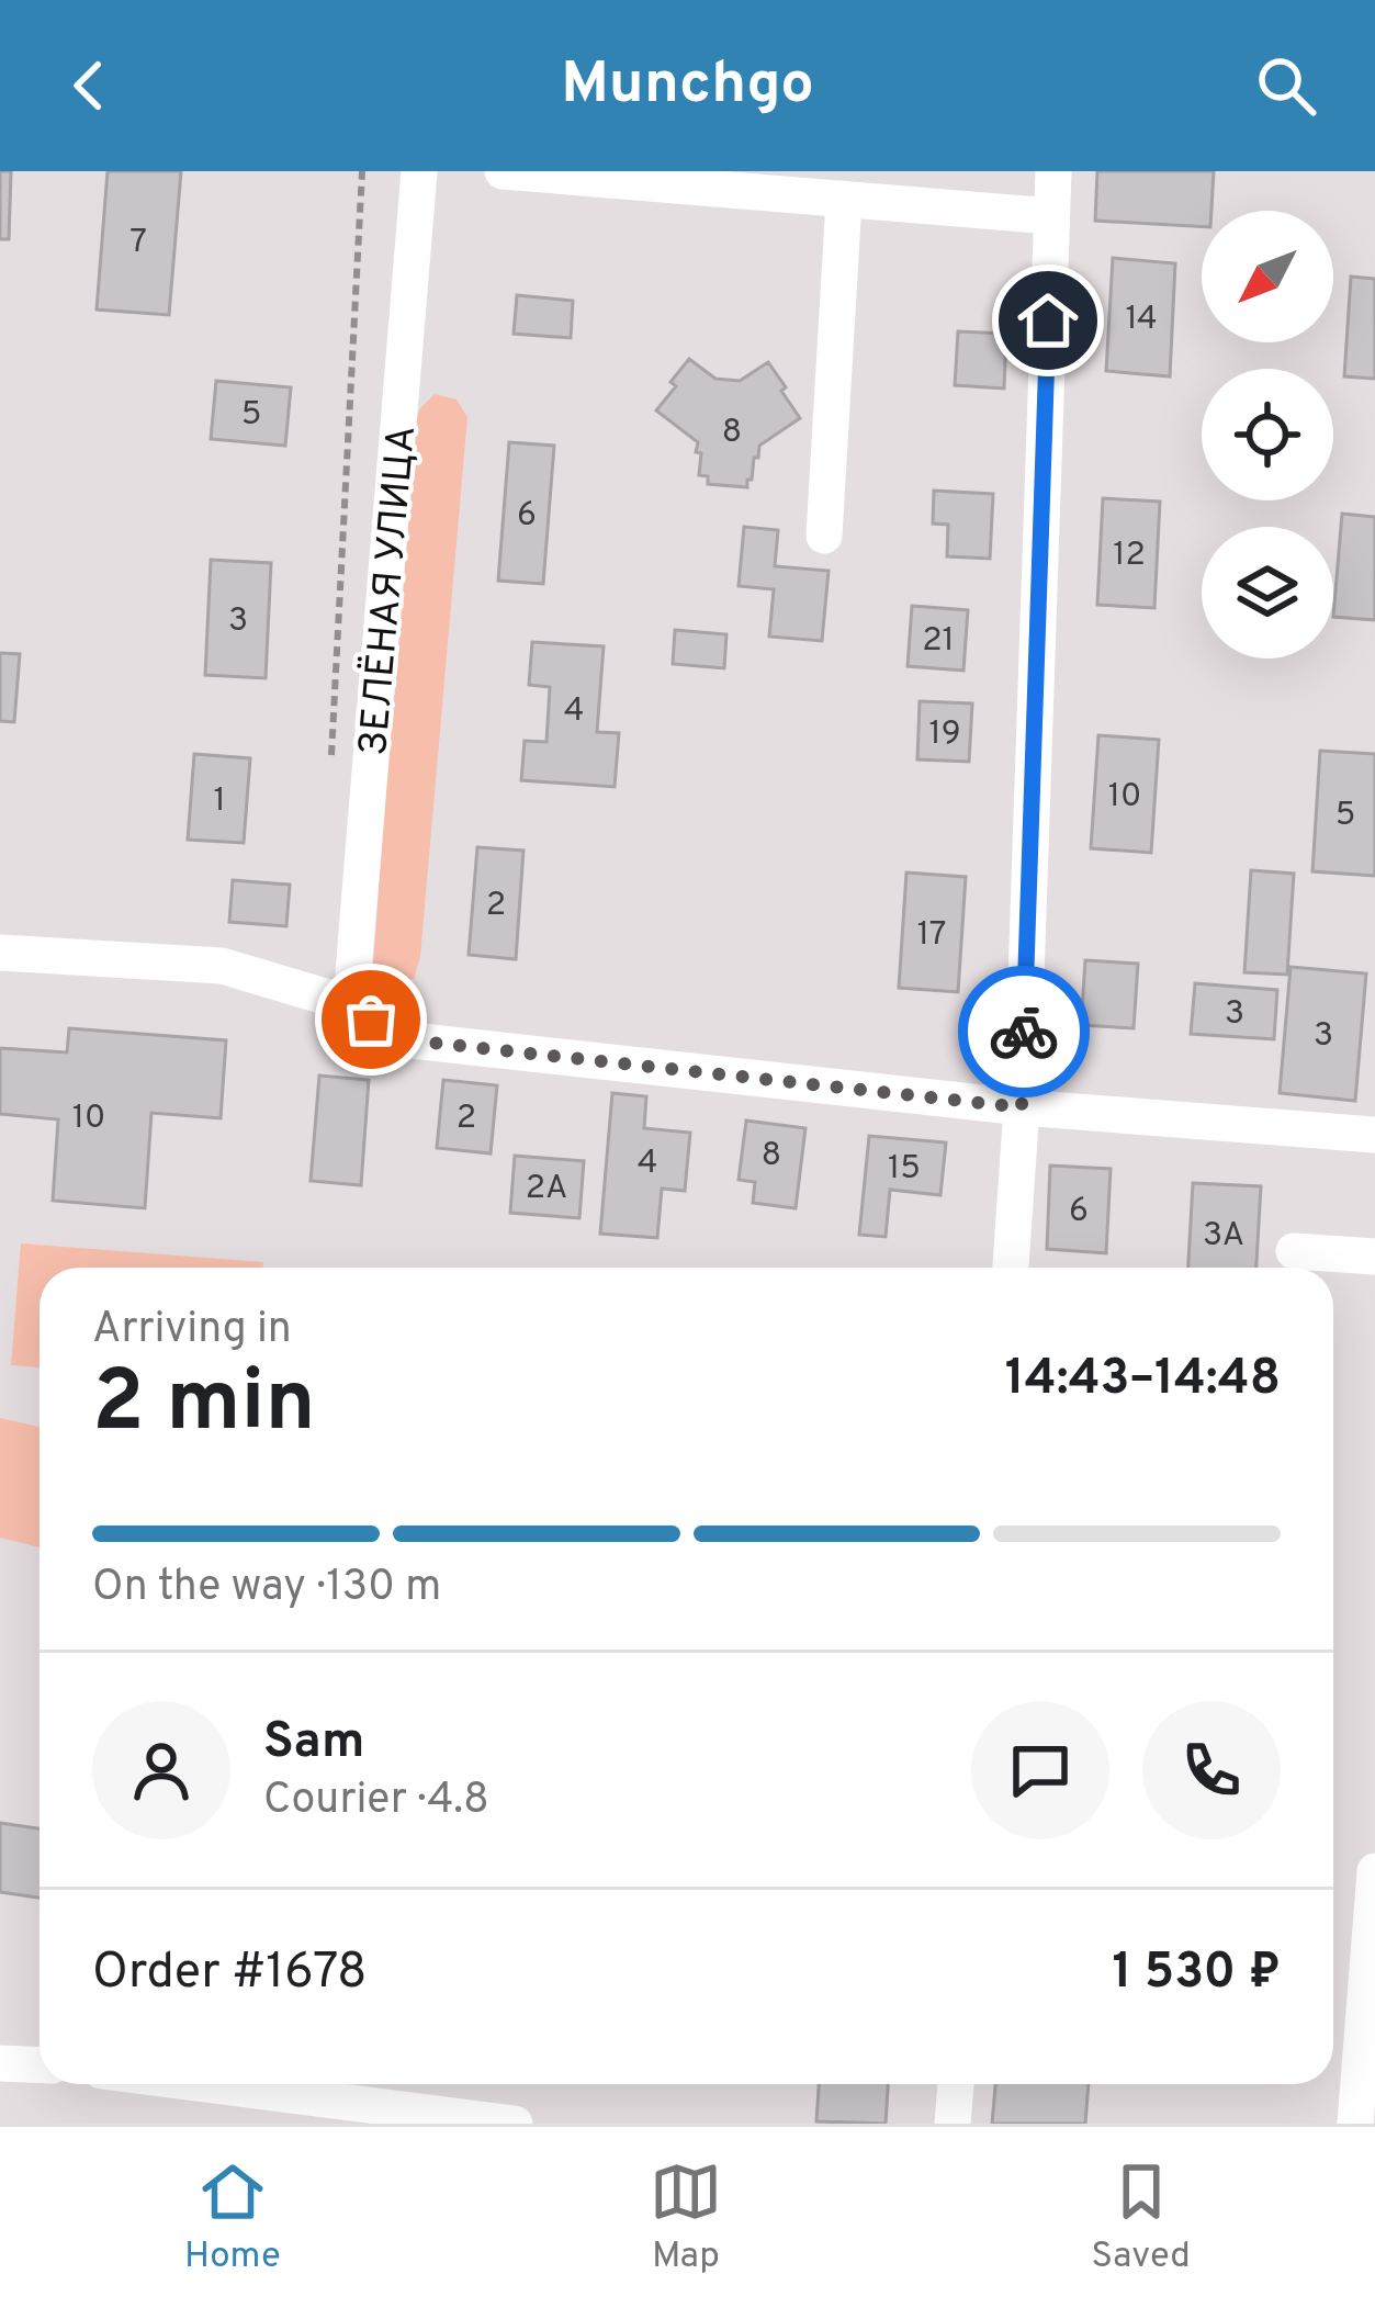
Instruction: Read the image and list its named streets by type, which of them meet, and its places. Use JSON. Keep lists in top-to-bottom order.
{
  "streets": {
    "street": ["ЗЕЛЁНАЯ УЛИЦА"]
  },
  "house_numbers": [
    "7",
    "14",
    "5",
    "8",
    "6",
    "12",
    "3",
    "21",
    "4",
    "19",
    "10",
    "1",
    "5",
    "2",
    "17",
    "3",
    "3",
    "10",
    "2",
    "8",
    "4",
    "15",
    "2А",
    "6",
    "3А"
  ],
  "north": "bottom left",
  "page": {
    "header": "Munchgo",
    "heading": ["2 min", "Arriving in", "14:43–14:48"],
    "panel": [
      "Sam",
      "Courier · 4.8",
      "Order #1678",
      "1 530 ₽"
    ],
    "bar": "On the way · 130 m",
    "tabs": ["Home", "Map", "Saved"]
  }
}
